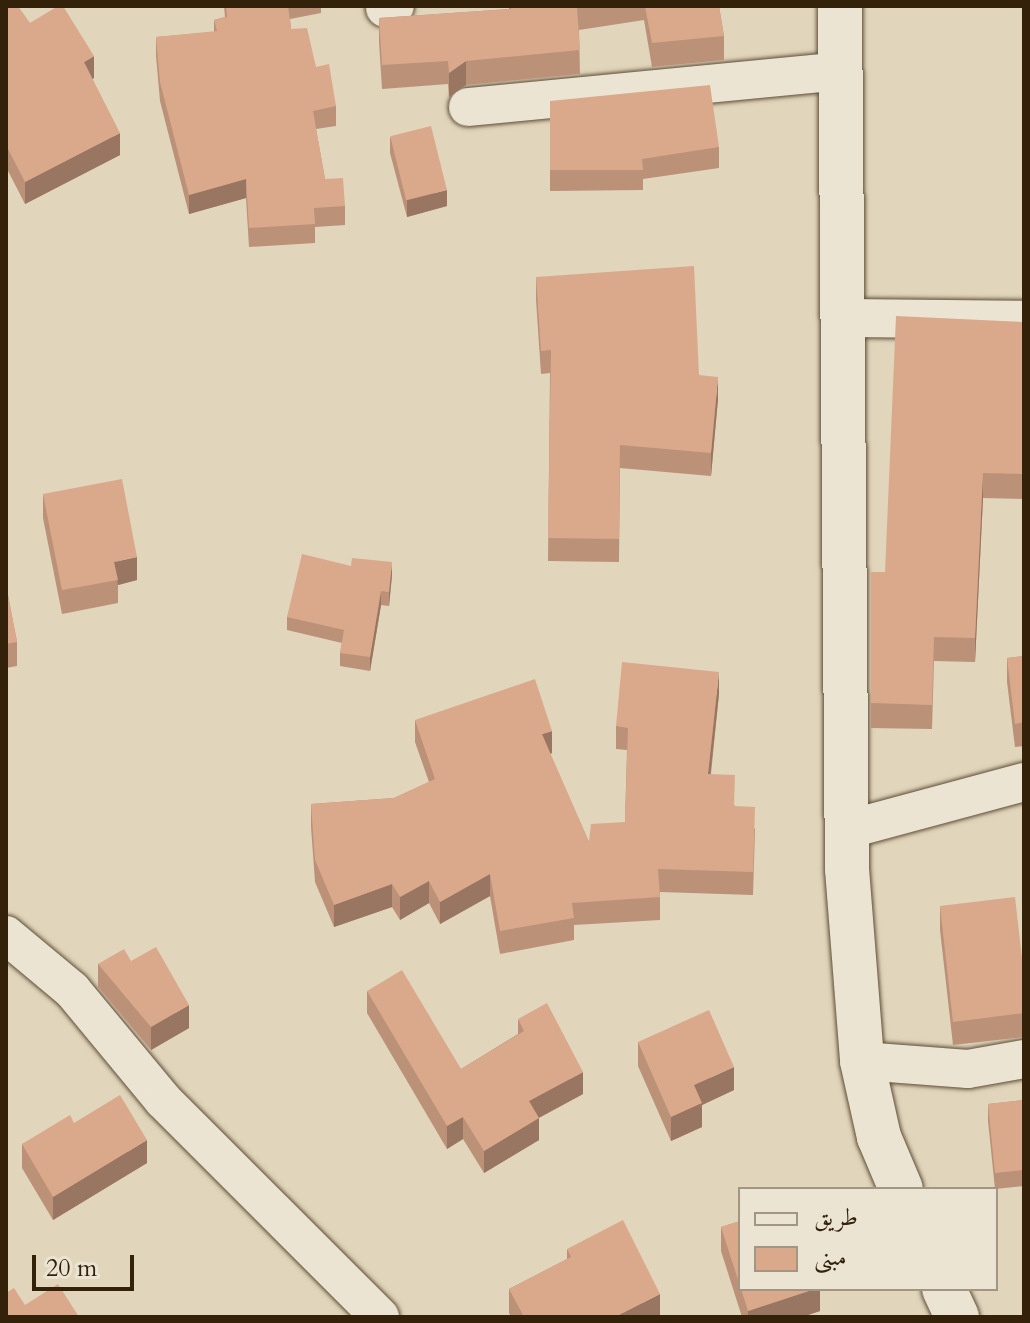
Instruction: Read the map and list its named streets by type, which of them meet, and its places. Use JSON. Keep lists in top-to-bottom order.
{
  "legend": ["طريق", "مبنى"],
  "scale_bar": "20 m"
}
